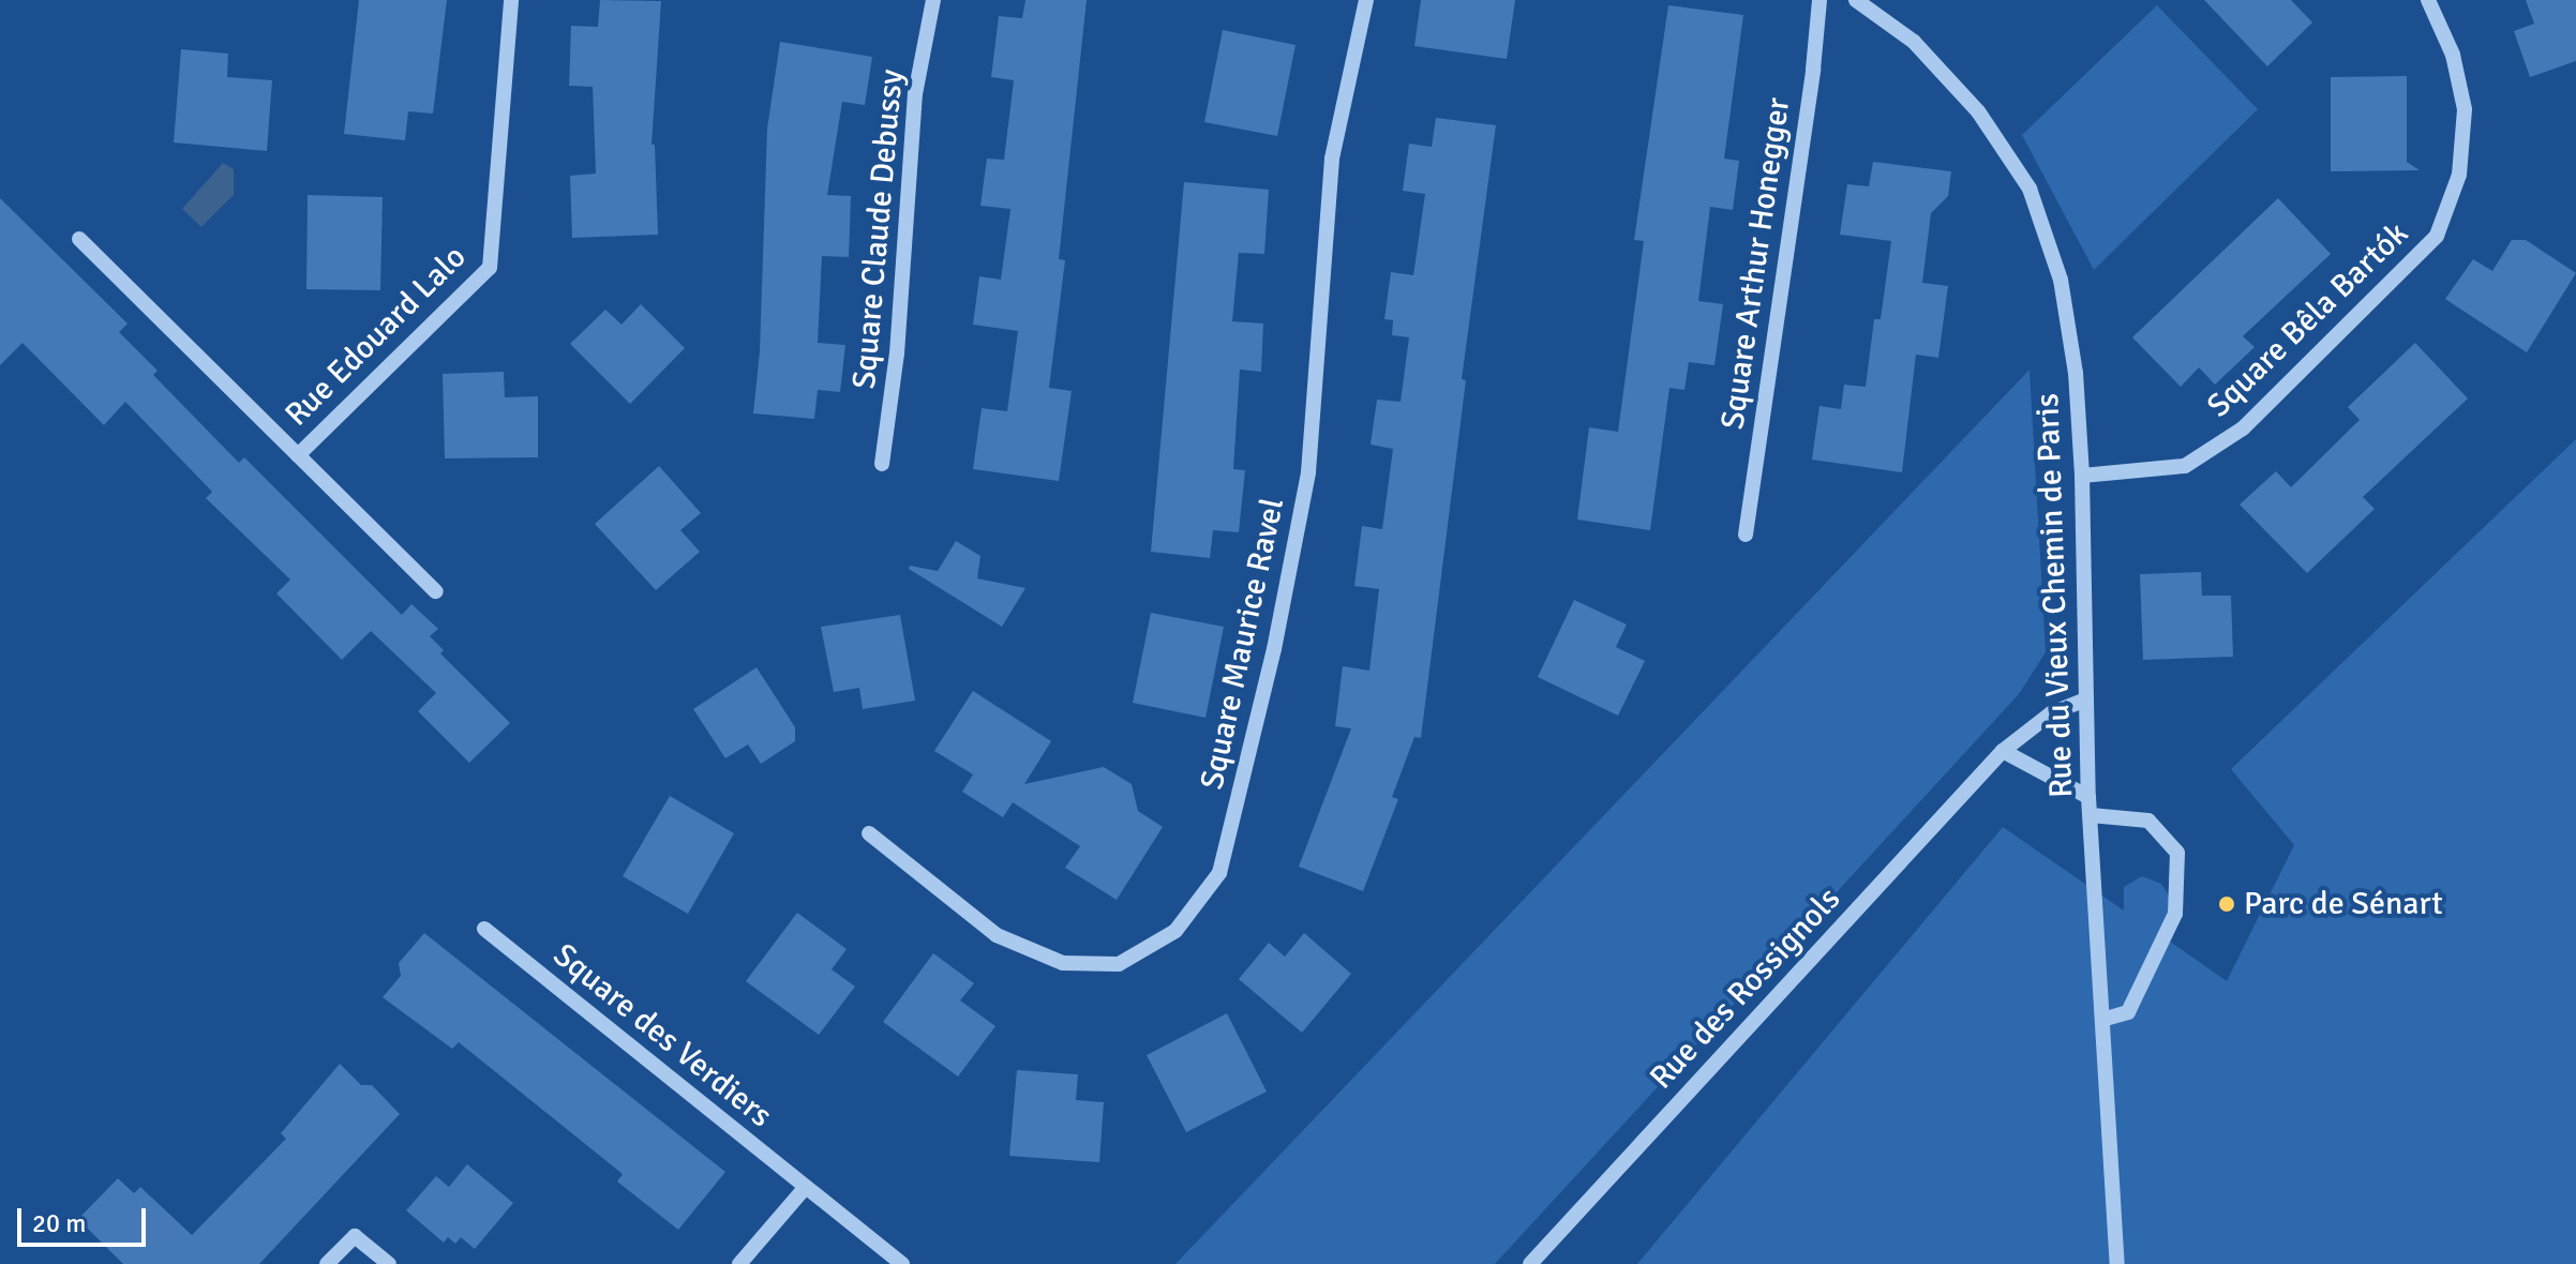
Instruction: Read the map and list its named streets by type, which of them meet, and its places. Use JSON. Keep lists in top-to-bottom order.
{
  "streets": {
    "street": [
      "Square Claude Debussy",
      "Square Arthur Honegger",
      "Square Bêla Bartók",
      "Rue Edouard Lalo",
      "Rue du Vieux Chemin de Paris",
      "Square Maurice Ravel",
      "Rue des Rossignols",
      "Square des Verdiers"
    ]
  },
  "crossings": [
    ["Square Bêla Bartók", "Rue du Vieux Chemin de Paris"],
    ["Rue du Vieux Chemin de Paris", "Rue des Rossignols"]
  ],
  "places": ["Parc de Sénart"],
  "scale_bar": "20 m"
}
